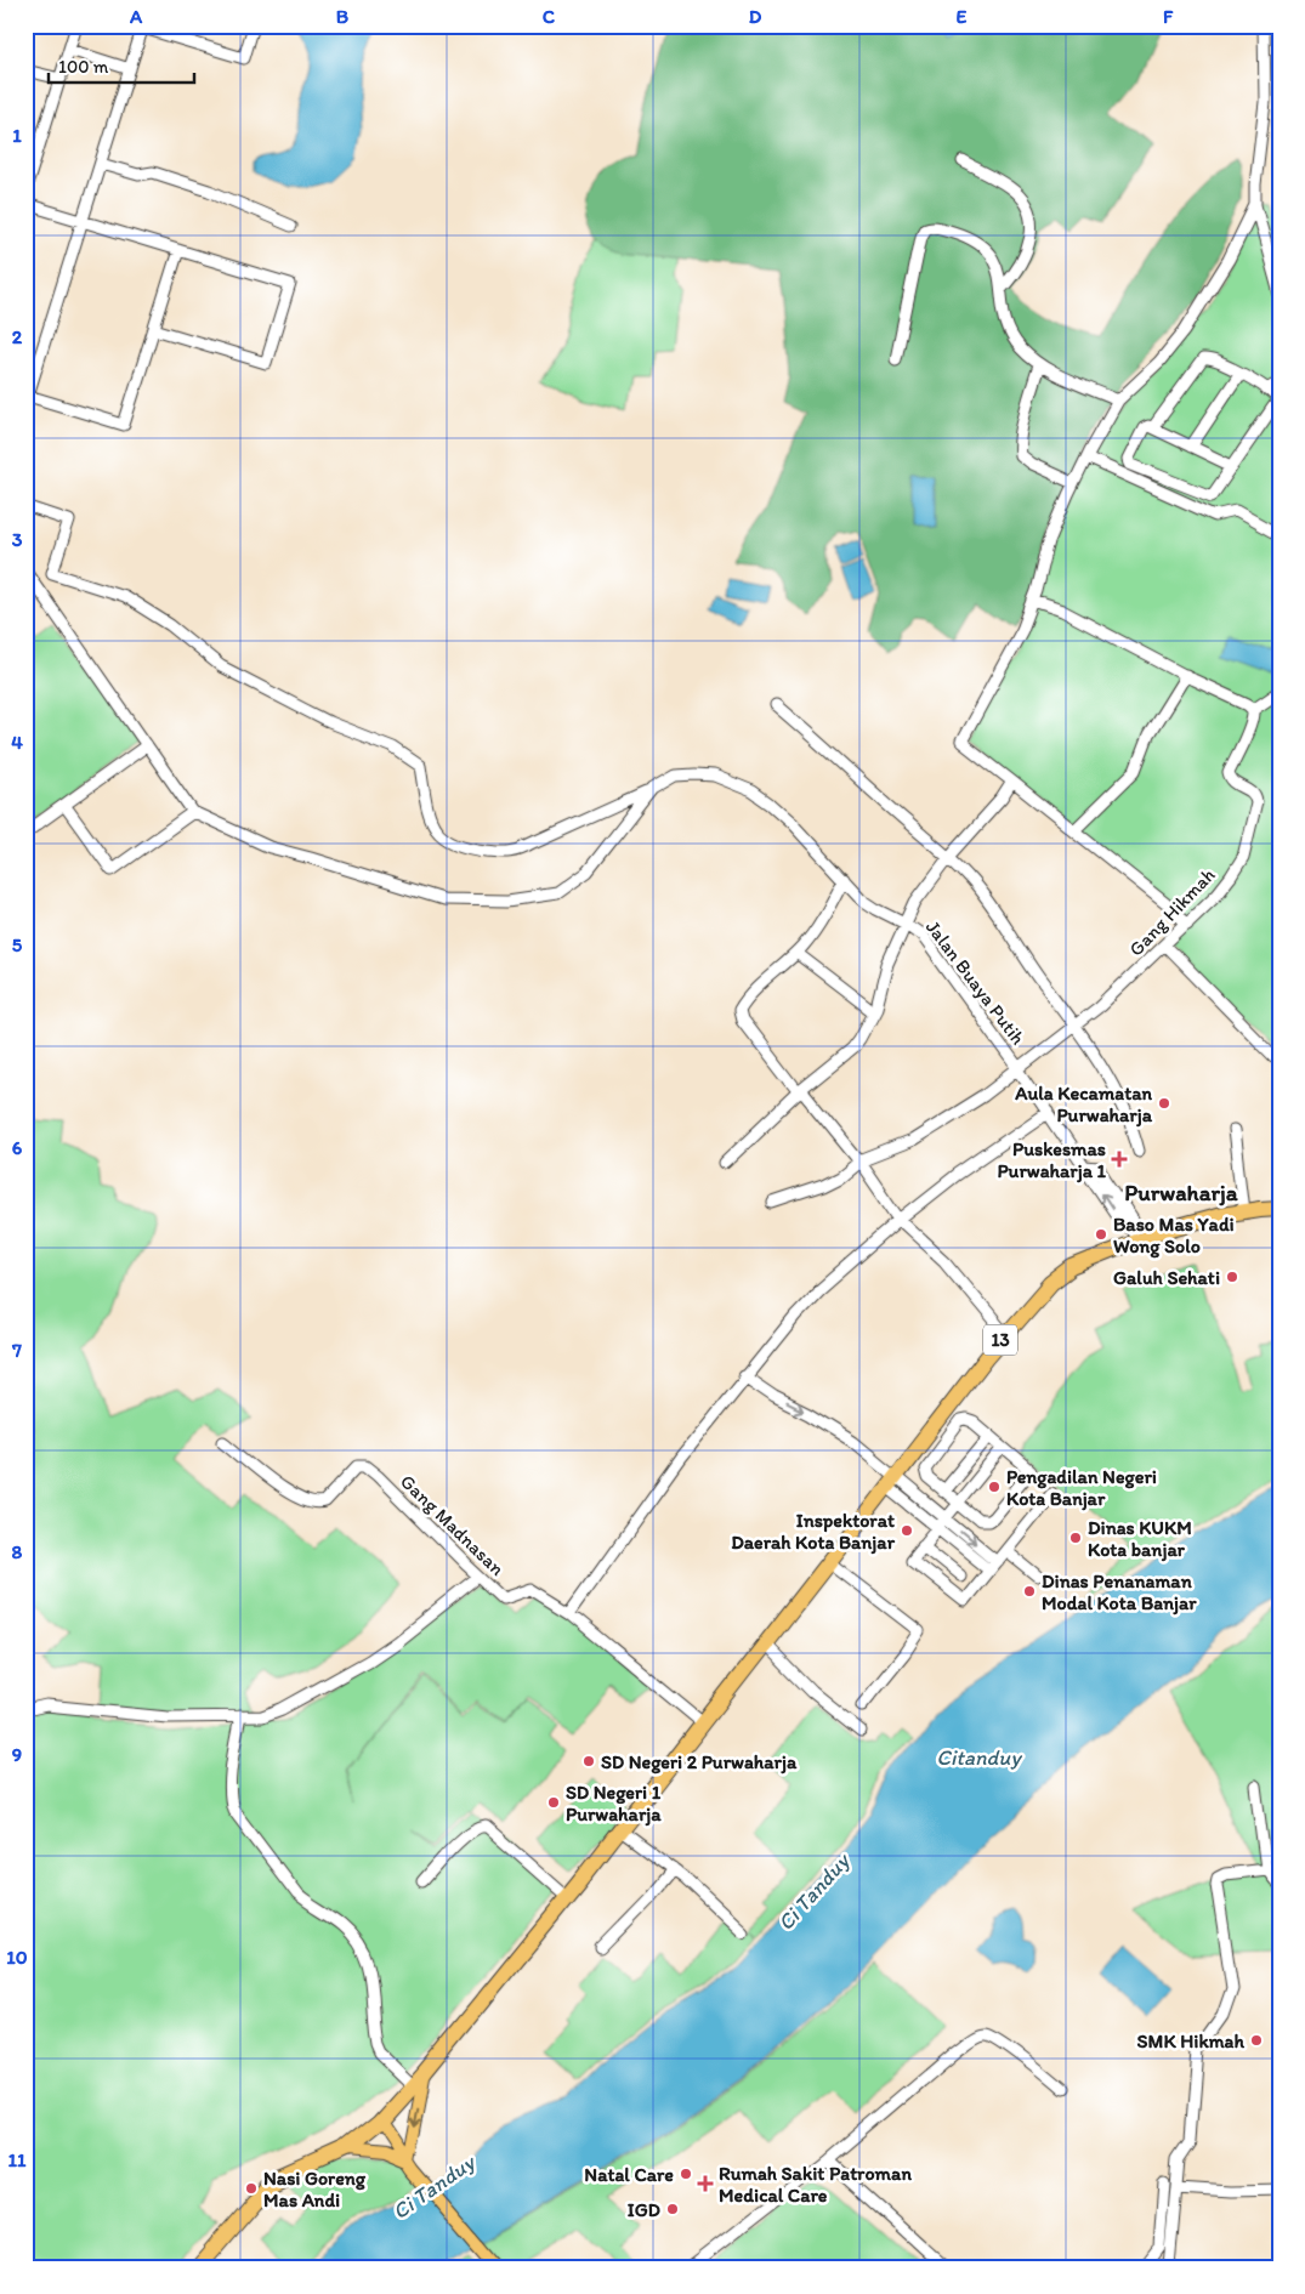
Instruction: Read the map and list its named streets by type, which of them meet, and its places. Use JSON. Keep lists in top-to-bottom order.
{
  "streets": {
    "highway": ["13"],
    "street": ["Gang Hikmah", "Jalan Buaya Putih", "Gang Madnasan"]
  },
  "crossings": [
    ["Gang Hikmah", "Jalan Buaya Putih"],
    ["Jalan Buaya Putih", "13"],
    ["13", "Gang Madnasan"]
  ],
  "districts": ["Purwaharja"],
  "water": ["Citanduy", "Ci Tanduy"],
  "places": {
    "other": [
      "Aula Kecamatan Purwaharja",
      "Baso Mas Yadi Wong Solo",
      "Galuh Sehati",
      "Pengadilan Negeri Kota Banjar",
      "Inspektorat Daerah Kota Banjar",
      "Dinas KUKM Kota banjar",
      "Dinas Penanaman Modal Kota Banjar",
      "SD Negeri 2 Purwaharja",
      "SD Negeri 1 Purwaharja",
      "SMK Hikmah",
      "Natal Care",
      "Nasi Goreng Mas Andi",
      "IGD"
    ],
    "health": ["Puskesmas Purwaharja 1", "Rumah Sakit Patroman Medical Care"]
  },
  "scale_bar": "100 m",
  "grid": {
    "columns": [
      "A",
      "B",
      "C",
      "D",
      "E",
      "F"
    ],
    "rows": [
      "1",
      "2",
      "3",
      "4",
      "5",
      "6",
      "7",
      "8",
      "9",
      "10",
      "11"
    ]
  }
}
